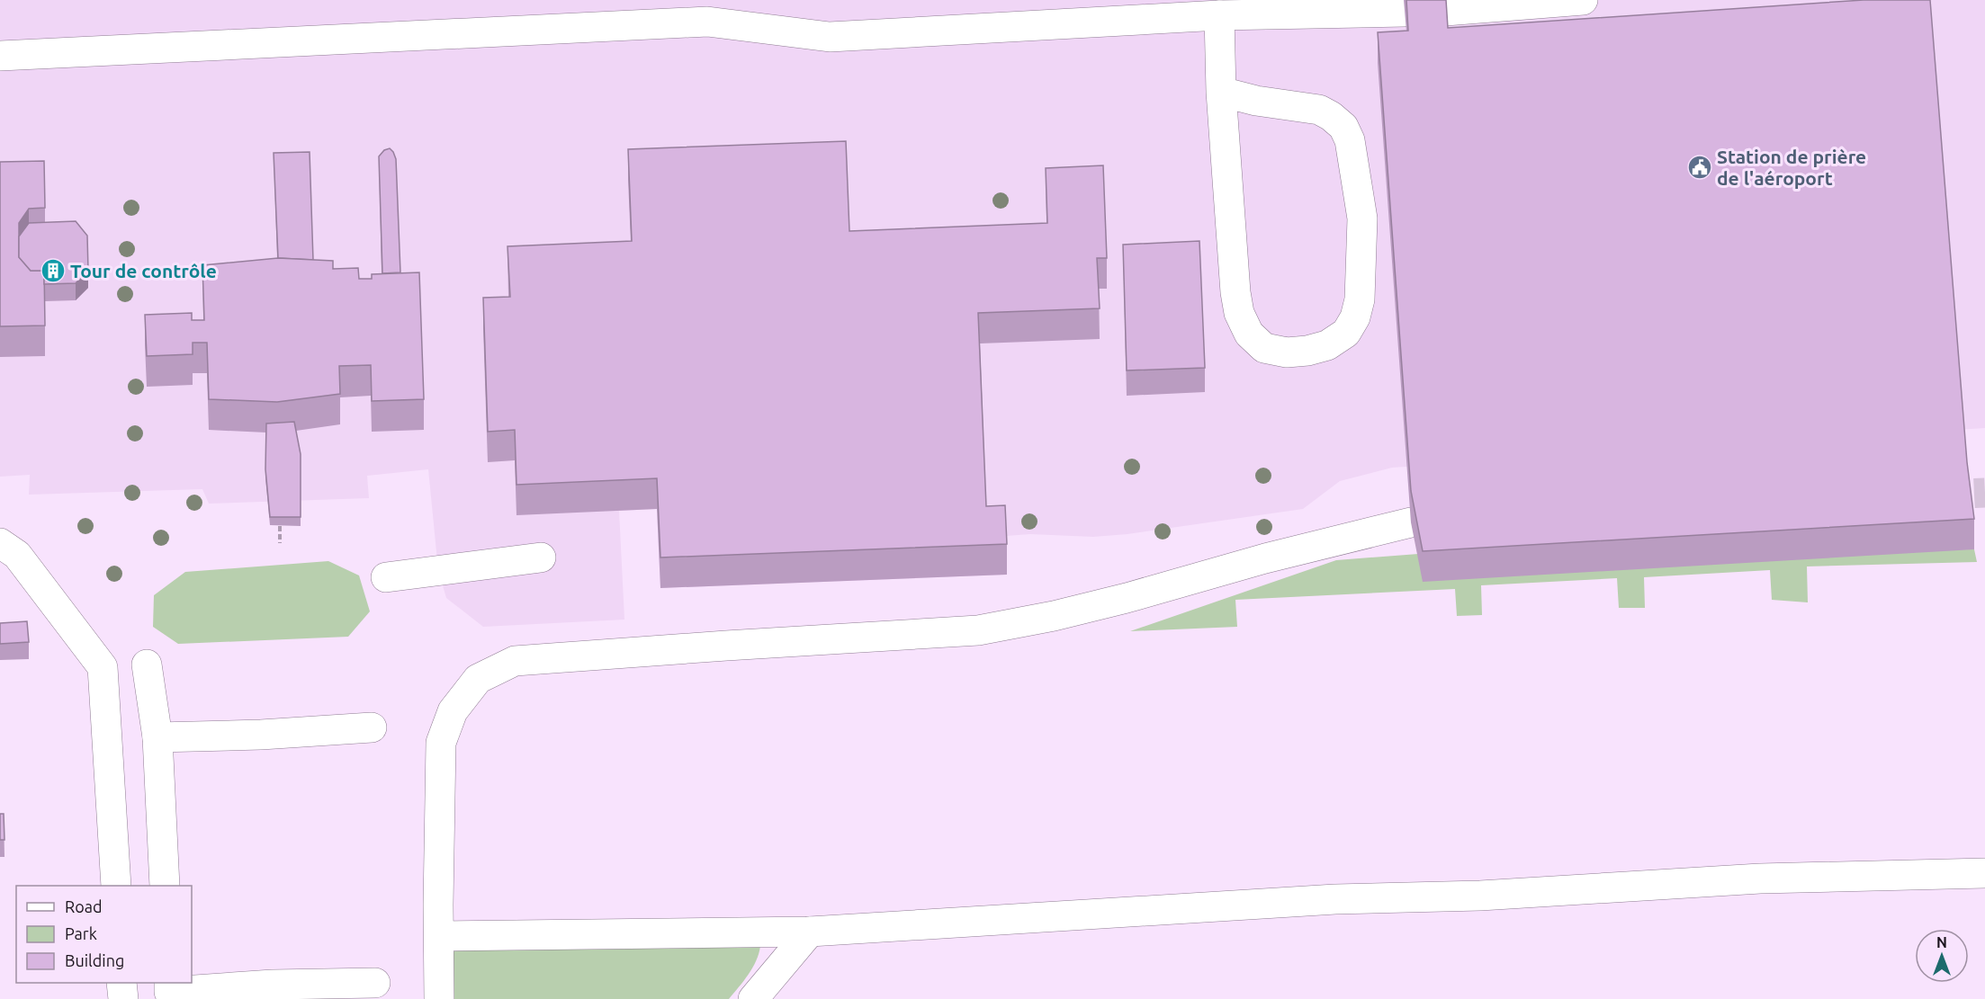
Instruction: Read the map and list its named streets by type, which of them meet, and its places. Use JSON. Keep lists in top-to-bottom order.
{
  "places": {
    "public building": ["Station de prière de l'aéroport"],
    "building": ["Tour de contrôle"]
  },
  "legend": ["Road", "Park", "Building"],
  "north": "top"
}
